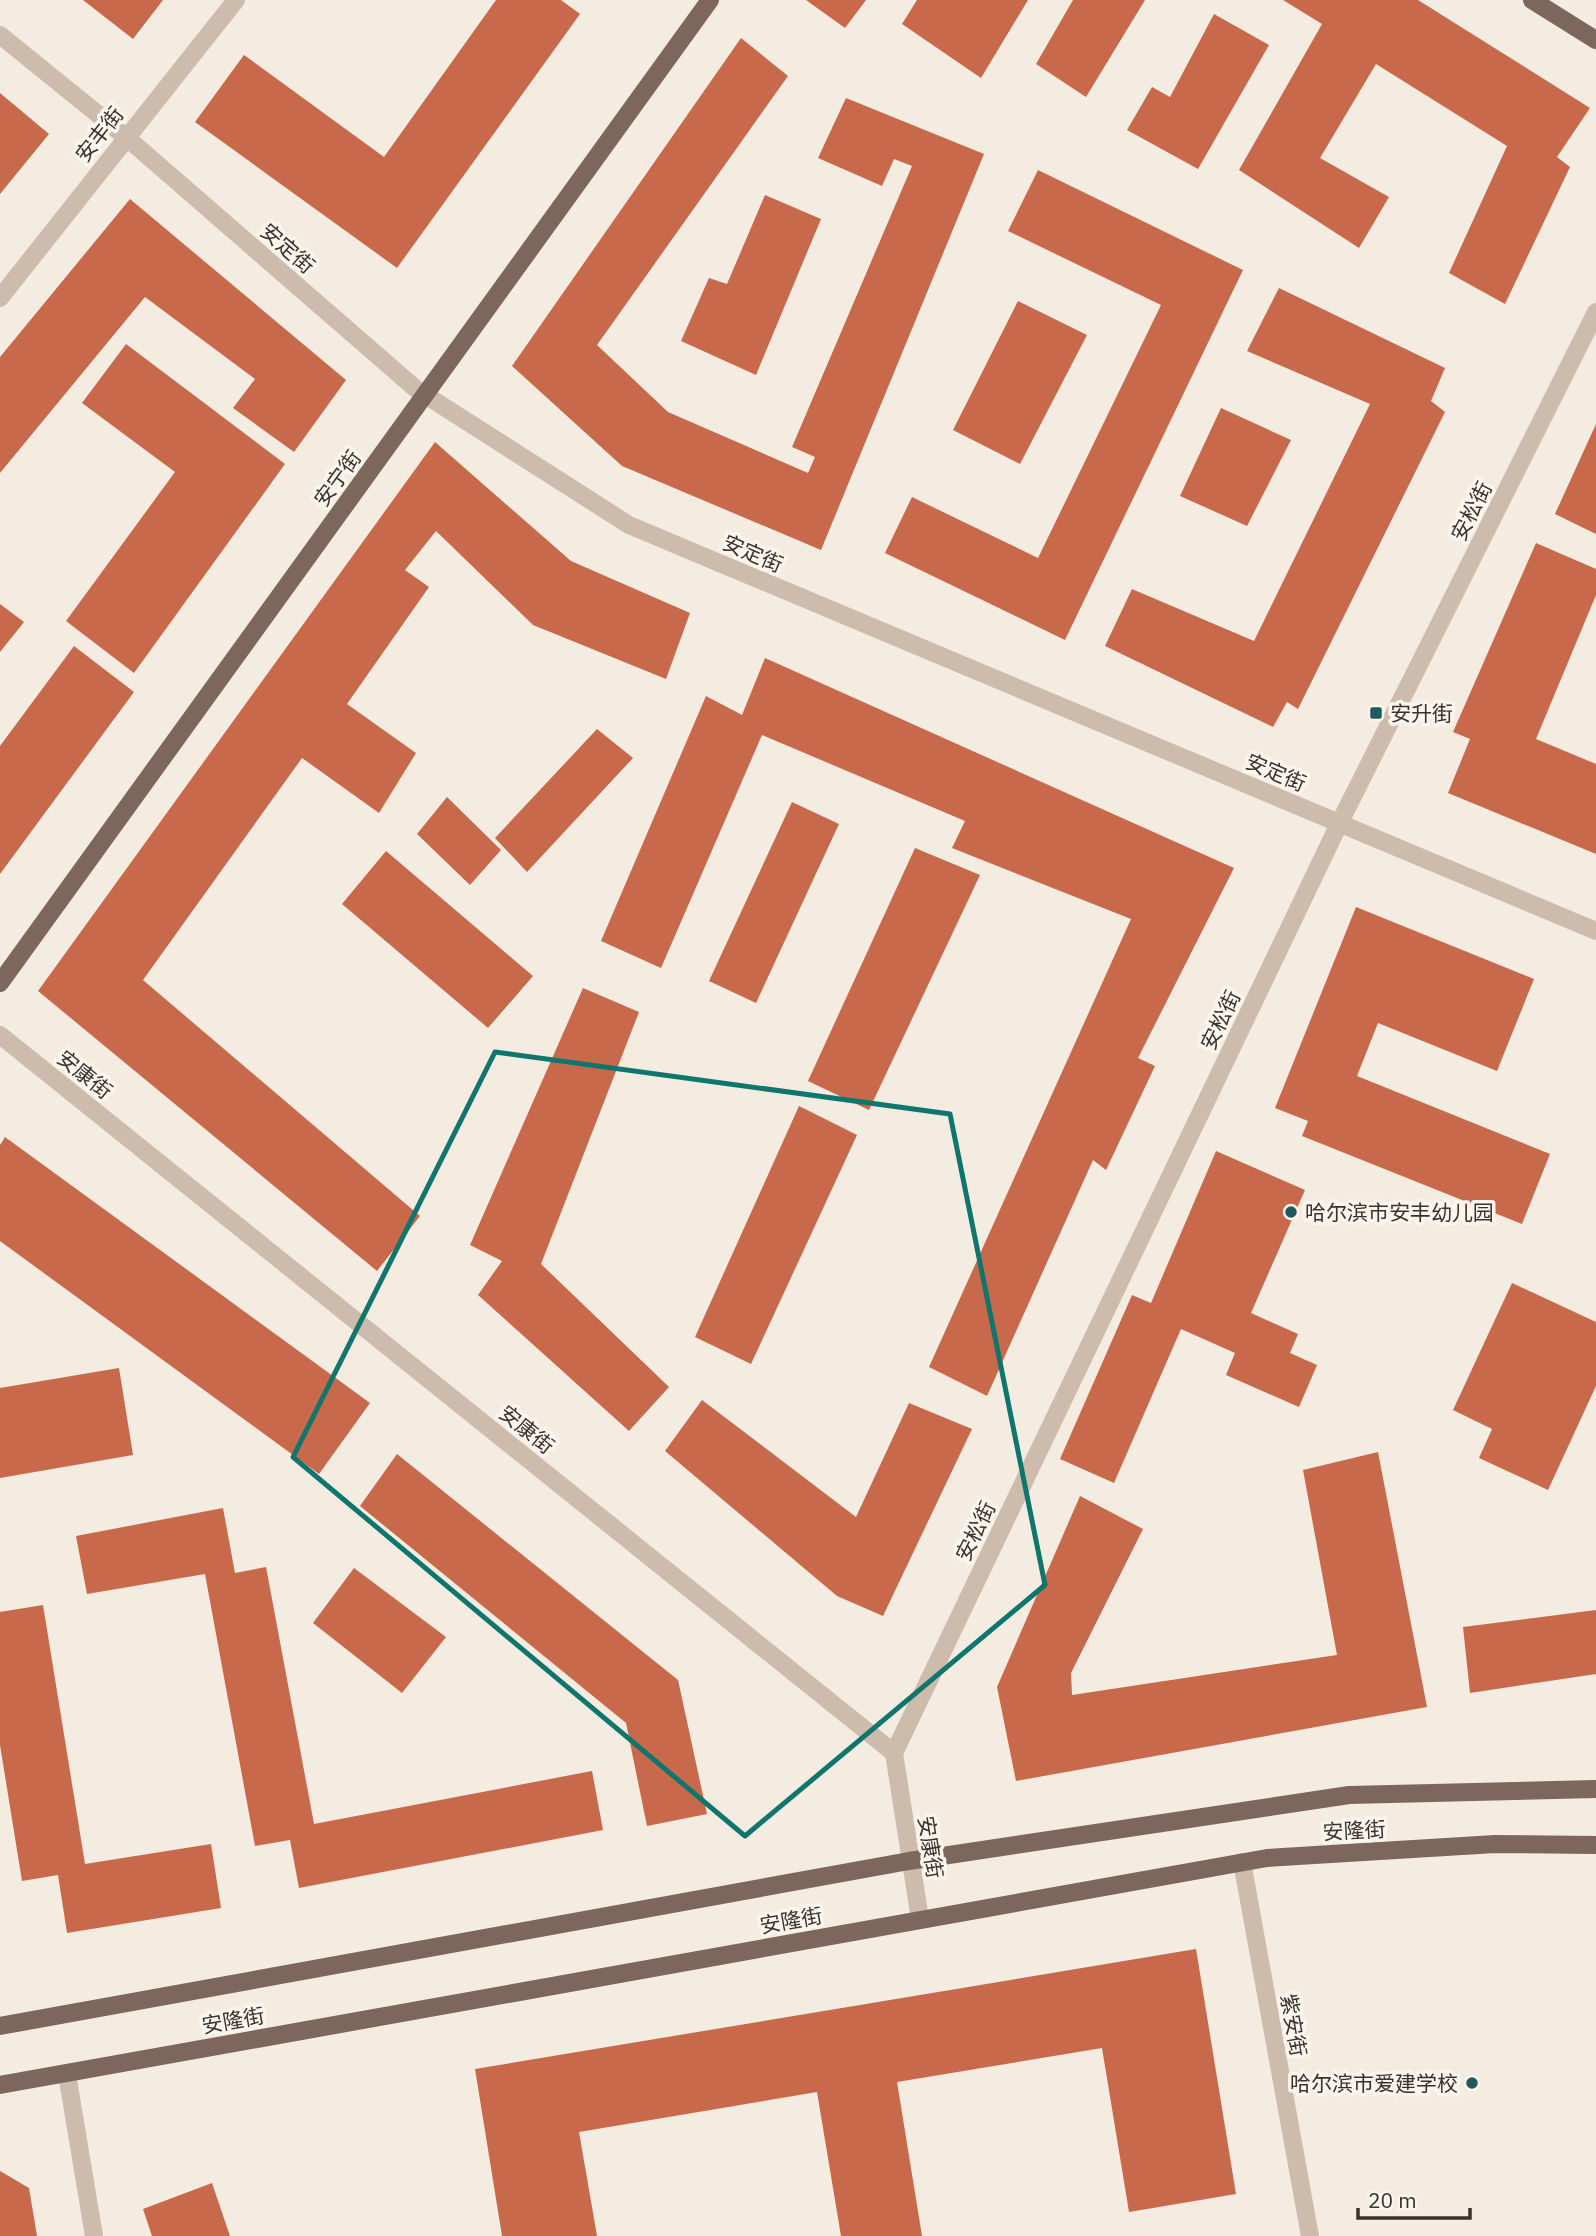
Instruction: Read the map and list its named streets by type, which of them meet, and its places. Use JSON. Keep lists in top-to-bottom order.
{
  "streets": {
    "main road": ["安宁街", "安隆街"],
    "street": [
      "安丰街",
      "安定街",
      "安松街",
      "安康街",
      "紫安街"
    ]
  },
  "crossings": [
    ["安丰街", "安定街"],
    ["安定街", "安宁街"],
    ["安定街", "安松街"],
    ["安松街", "安康街"],
    ["安康街", "安隆街"],
    ["安隆街", "紫安街"]
  ],
  "places": {
    "transit": ["安升街"],
    "other": ["哈尔滨市安丰幼儿园", "哈尔滨市爱建学校"]
  },
  "scale_bar": "20 m"
}
